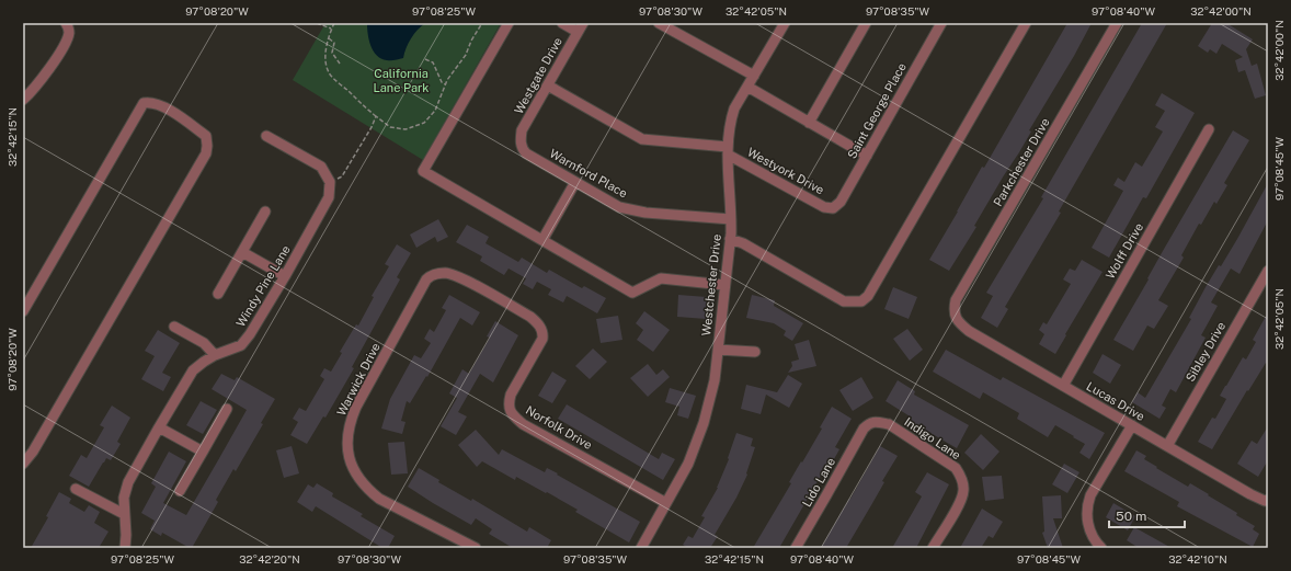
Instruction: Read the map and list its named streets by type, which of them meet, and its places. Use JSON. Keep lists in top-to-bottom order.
{
  "streets": {
    "street": [
      "Westgate Drive",
      "Saint George Place",
      "Parkchester Drive",
      "Westyork Drive",
      "Warnford Place",
      "Wolff Drive",
      "Westchester Drive",
      "Windy Pine Lane",
      "Sibley Drive",
      "Warwick Drive",
      "Lucas Drive",
      "Norfolk Drive",
      "Indigo Lane",
      "Lido Lane"
    ]
  },
  "crossings": [
    ["Westgate Drive", "Warnford Place"],
    ["Saint George Place", "Westyork Drive"],
    ["Parkchester Drive", "Lucas Drive"],
    ["Westyork Drive", "Westchester Drive"],
    ["Warnford Place", "Westchester Drive"],
    ["Wolff Drive", "Lucas Drive"],
    ["Westchester Drive", "Norfolk Drive"],
    ["Sibley Drive", "Lucas Drive"],
    ["Warwick Drive", "Norfolk Drive"],
    ["Indigo Lane", "Lido Lane"]
  ],
  "parks": ["California Lane Park"],
  "scale_bar": "50 m",
  "coordinates": [
    "97°08'20\"W",
    "97°08'25\"W",
    "97°08'30\"W",
    "32°42'05\"N",
    "97°08'35\"W",
    "97°08'40\"W",
    "32°42'00\"N",
    "32°42'15\"N",
    "97°08'45\"W",
    "32°42'20\"N",
    "32°42'10\"N"
  ]
}
